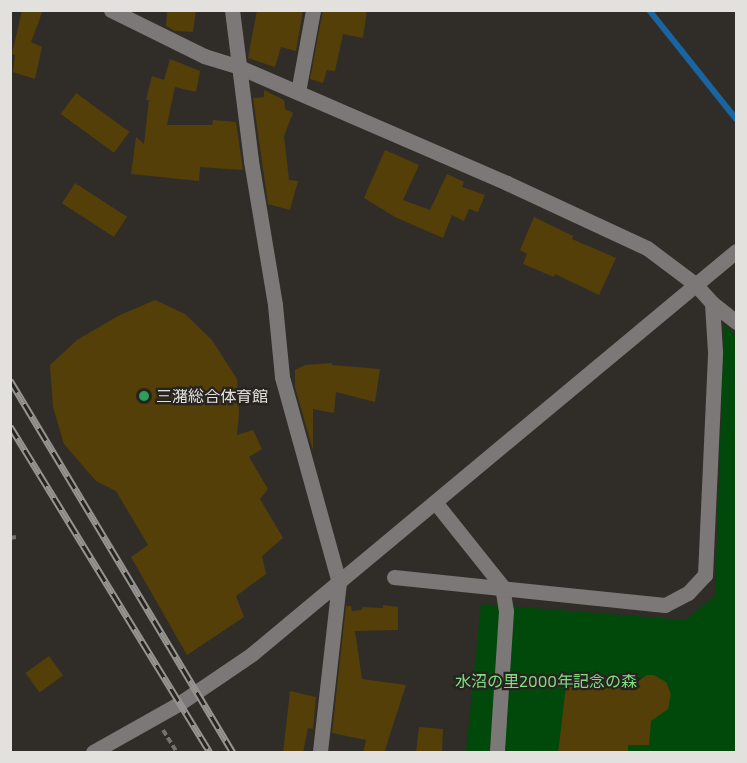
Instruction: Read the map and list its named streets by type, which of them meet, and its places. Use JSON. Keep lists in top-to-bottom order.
{
  "parks": ["水沼の里2000年記念の森"],
  "places": ["三潴総合体育館"]
}
